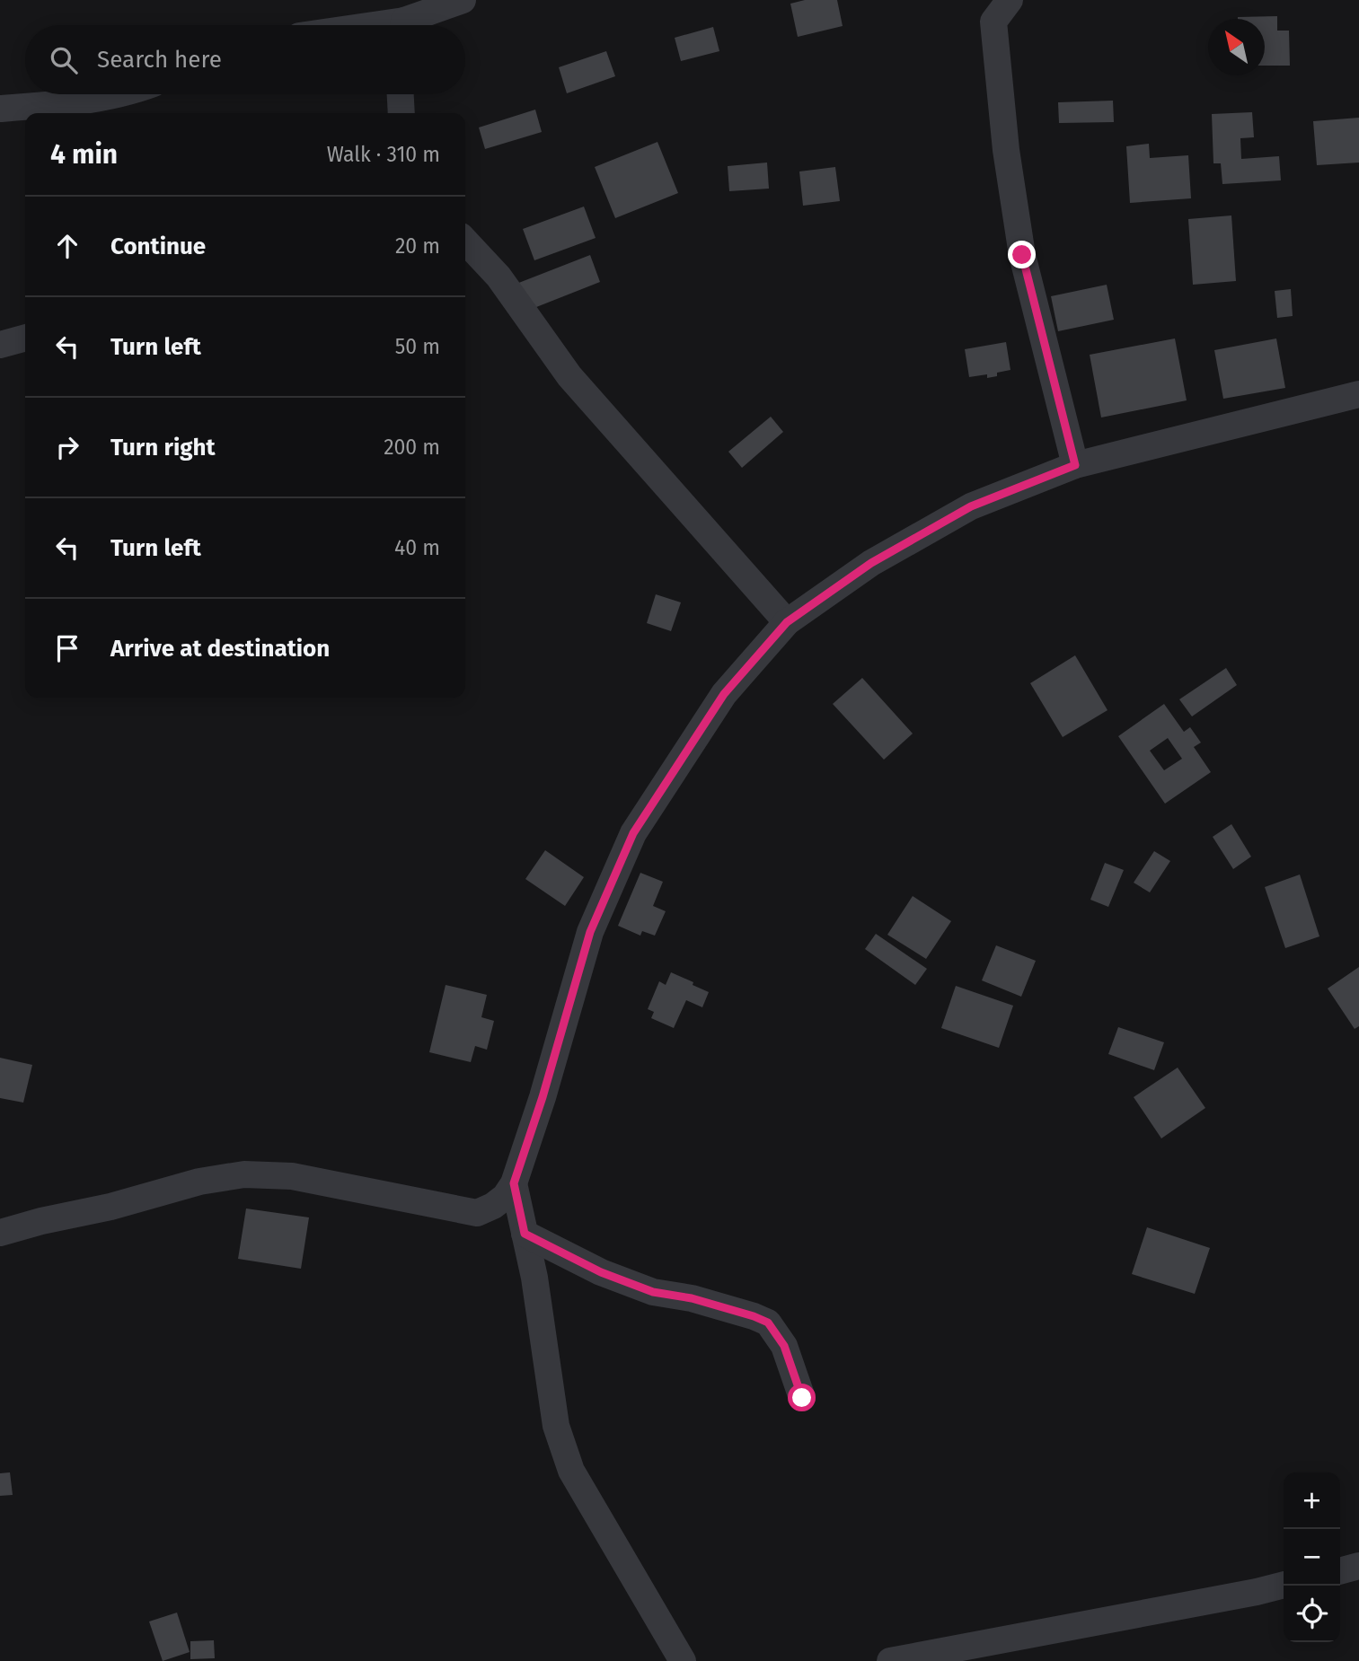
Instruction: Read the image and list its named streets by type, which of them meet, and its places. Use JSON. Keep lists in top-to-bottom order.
{
  "north": "top left",
  "page": {
    "search": "Search here",
    "heading": ["4 min", "Walk · 310 m"],
    "list": [
      ["Continue", "20 m"],
      ["Turn left", "50 m"],
      ["Turn right", "200 m"],
      ["Turn left", "40 m"],
      "Arrive at destination"
    ],
    "map_buttons": ["+", "−"]
  }
}
